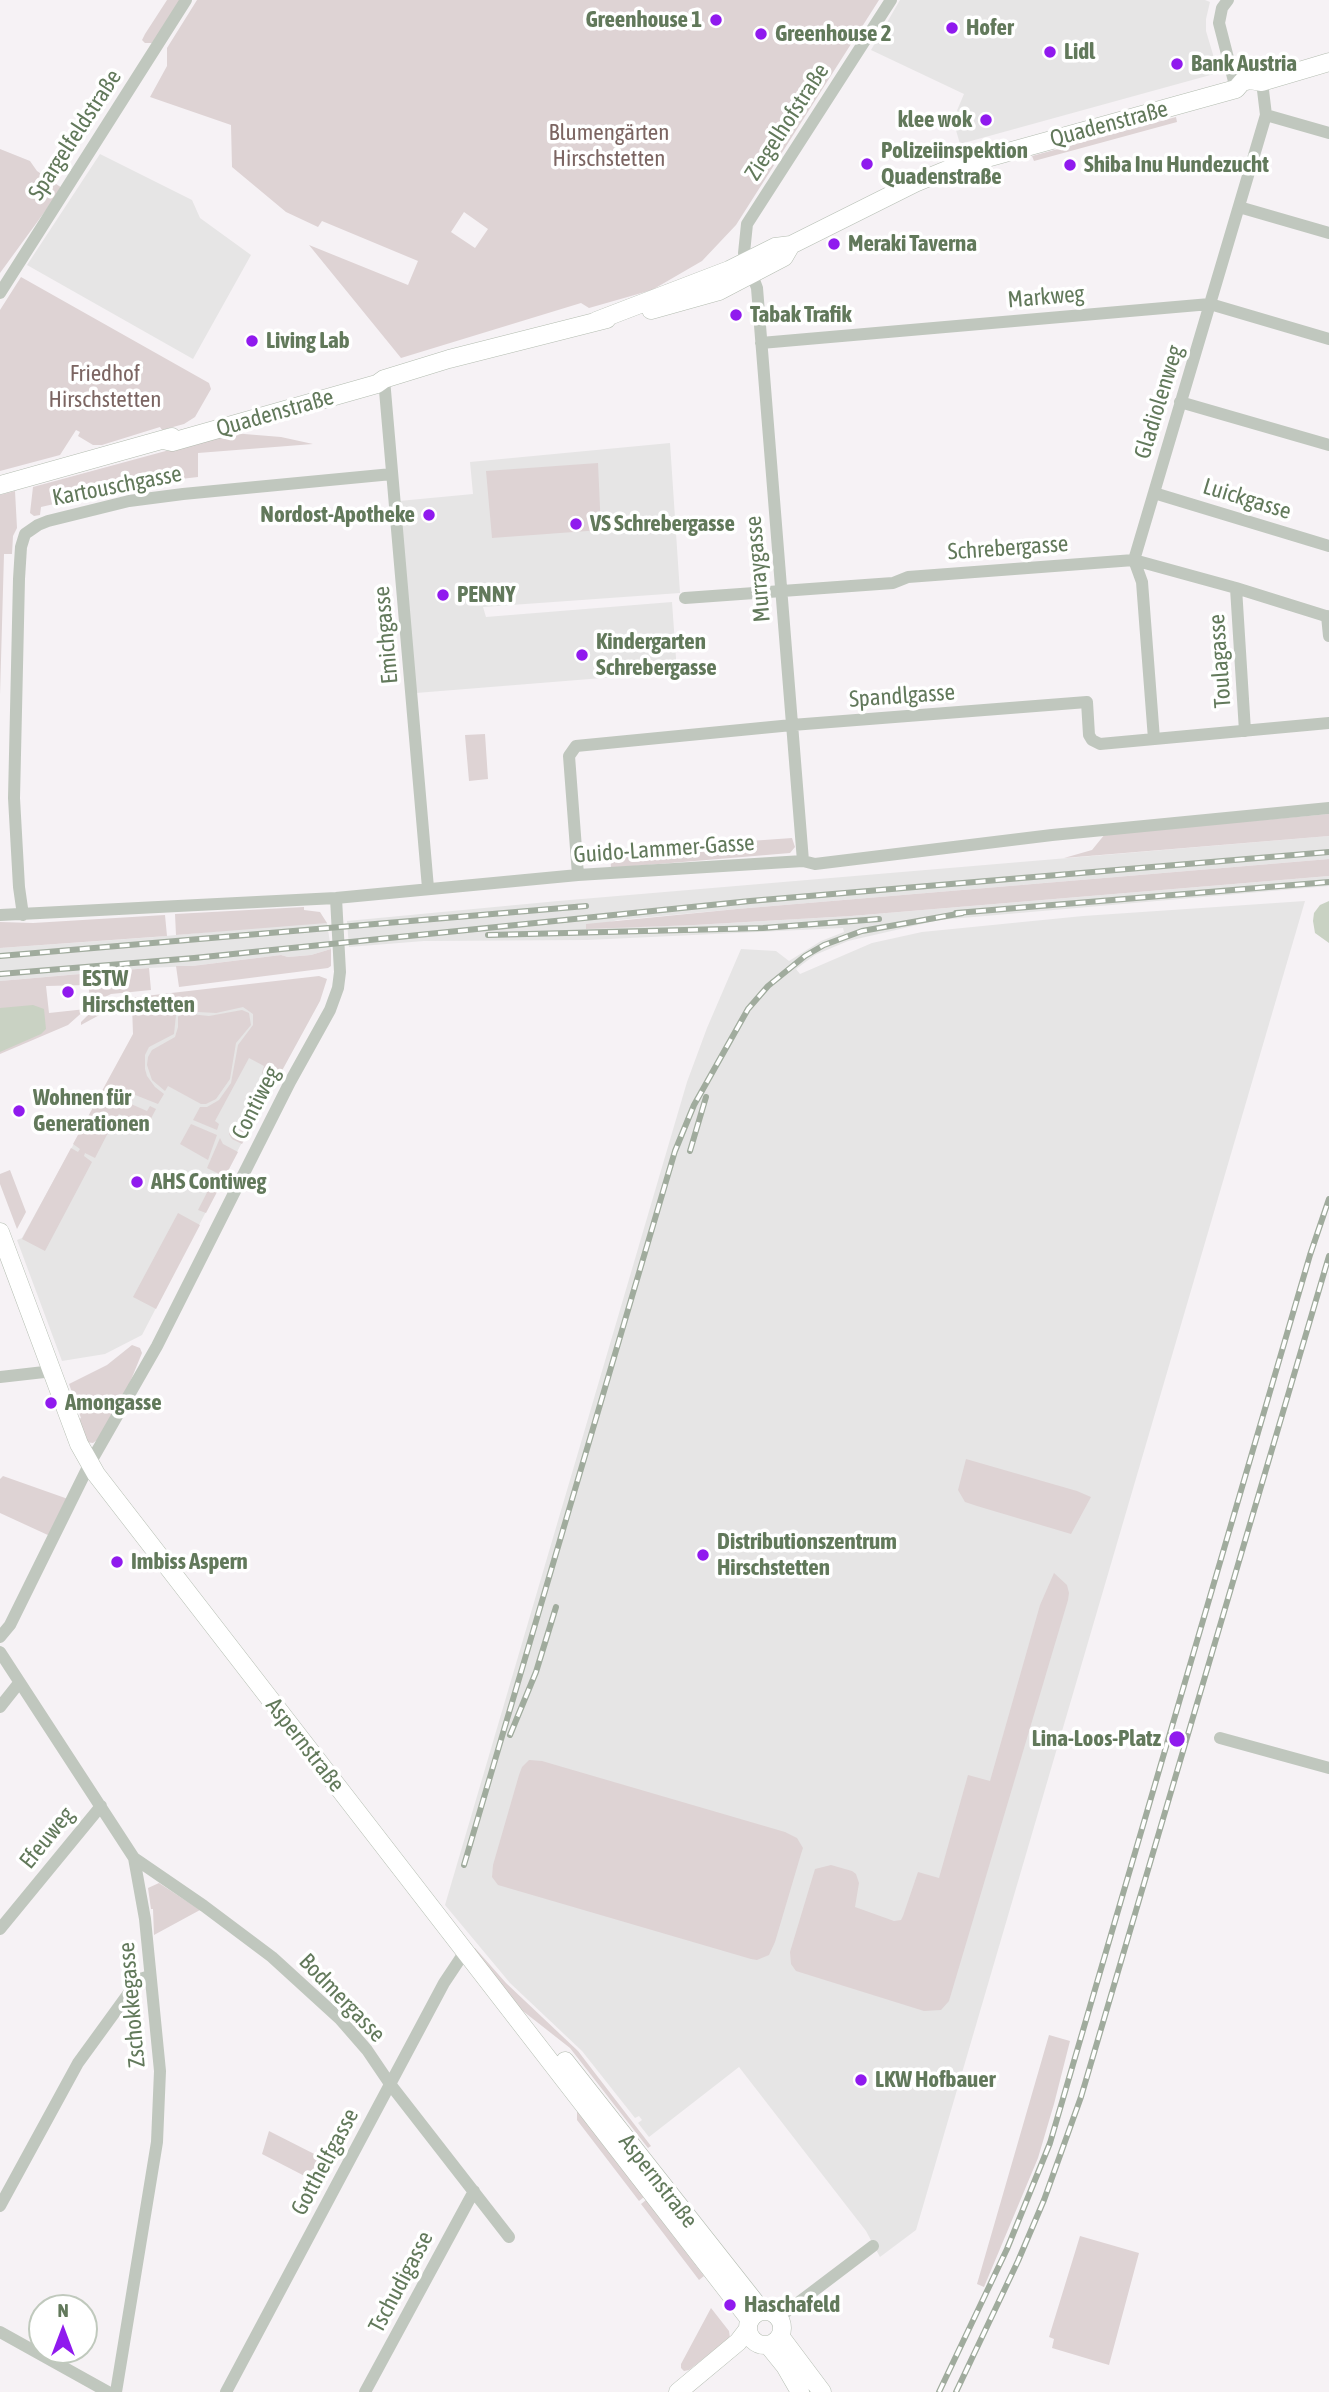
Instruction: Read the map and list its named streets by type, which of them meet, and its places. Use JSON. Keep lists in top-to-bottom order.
{
  "streets": {
    "main road": ["Quadenstraße", "Aspernstraße"],
    "street": [
      "Ziegelhofstraße",
      "Spargelfeldstraße",
      "Markweg",
      "Gladiolenweg",
      "Kartouschgasse",
      "Luickgasse",
      "Schrebergasse",
      "Murraygasse",
      "Emichgasse",
      "Toulagasse",
      "Spandlgasse",
      "Guido-Lammer-Gasse",
      "Contiweg",
      "Efeuweg",
      "Bodmergasse",
      "Zschokkegasse",
      "Gotthelfgasse",
      "Tschudigasse"
    ]
  },
  "crossings": [
    ["Ziegelhofstraße", "Quadenstraße"],
    ["Ziegelhofstraße", "Murraygasse"],
    ["Quadenstraße", "Gladiolenweg"],
    ["Quadenstraße", "Murraygasse"],
    ["Quadenstraße", "Emichgasse"],
    ["Markweg", "Gladiolenweg"],
    ["Markweg", "Murraygasse"],
    ["Gladiolenweg", "Luickgasse"],
    ["Gladiolenweg", "Schrebergasse"],
    ["Kartouschgasse", "Emichgasse"],
    ["Kartouschgasse", "Guido-Lammer-Gasse"],
    ["Schrebergasse", "Murraygasse"],
    ["Schrebergasse", "Toulagasse"],
    ["Murraygasse", "Spandlgasse"],
    ["Murraygasse", "Guido-Lammer-Gasse"],
    ["Emichgasse", "Guido-Lammer-Gasse"],
    ["Toulagasse", "Spandlgasse"],
    ["Spandlgasse", "Guido-Lammer-Gasse"],
    ["Guido-Lammer-Gasse", "Contiweg"],
    ["Contiweg", "Aspernstraße"],
    ["Aspernstraße", "Gotthelfgasse"],
    ["Efeuweg", "Zschokkegasse"],
    ["Bodmergasse", "Zschokkegasse"],
    ["Bodmergasse", "Gotthelfgasse"],
    ["Bodmergasse", "Tschudigasse"]
  ],
  "parks": ["Blumengärten Hirschstetten", "Friedhof Hirschstetten"],
  "places": [
    "Greenhouse 1",
    "Hofer",
    "Greenhouse 2",
    "Lidl",
    "Bank Austria",
    "klee wok",
    "Polizeiinspektion Quadenstraße",
    "Shiba Inu Hundezucht",
    "Meraki Taverna",
    "Tabak Trafik",
    "Living Lab",
    "Nordost-Apotheke",
    "VS Schrebergasse",
    "PENNY",
    "Kindergarten Schrebergasse",
    "ESTW Hirschstetten",
    "Wohnen für Generationen",
    "AHS Contiweg",
    "Amongasse",
    "Distributionszentrum Hirschstetten",
    "Imbiss Aspern",
    "Lina-Loos-Platz",
    "LKW Hofbauer",
    "Haschafeld"
  ],
  "north": "top"
}
